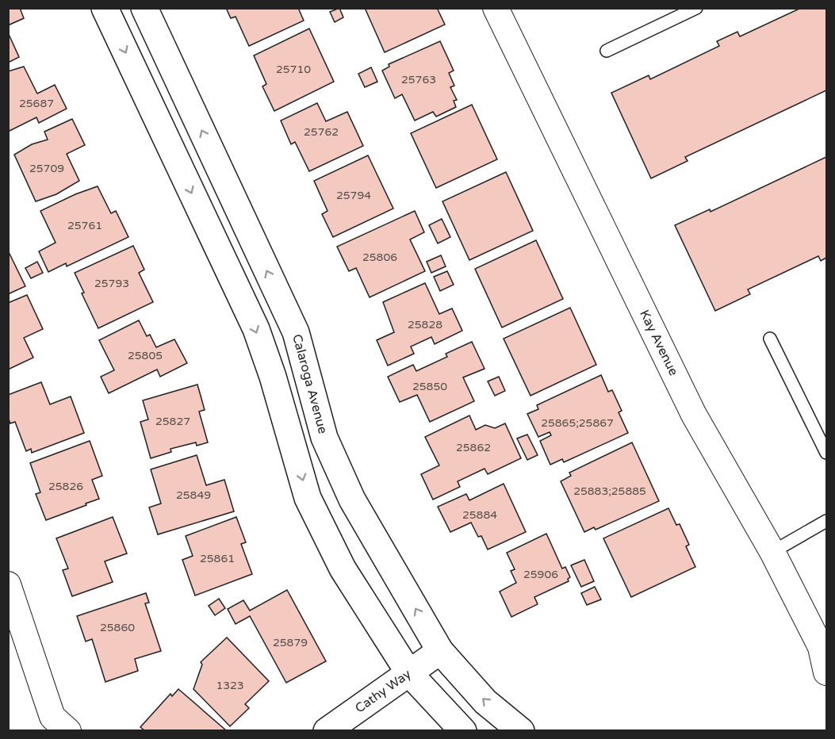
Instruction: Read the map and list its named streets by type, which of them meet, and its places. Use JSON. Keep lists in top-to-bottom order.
{
  "streets": {
    "street": ["Kay Avenue", "Calaroga Avenue", "Cathy Way"]
  },
  "crossings": [
    ["Calaroga Avenue", "Cathy Way"]
  ],
  "house_numbers": [
    "25710",
    "25763",
    "25687",
    "25762",
    "25709",
    "25794",
    "25761",
    "25806",
    "25793",
    "25828",
    "25805",
    "25850",
    "25827",
    "25865;25867",
    "25862",
    "25826",
    "25883;25885",
    "25849",
    "25884",
    "25861",
    "25906",
    "25860",
    "25879",
    "1323"
  ]
}
